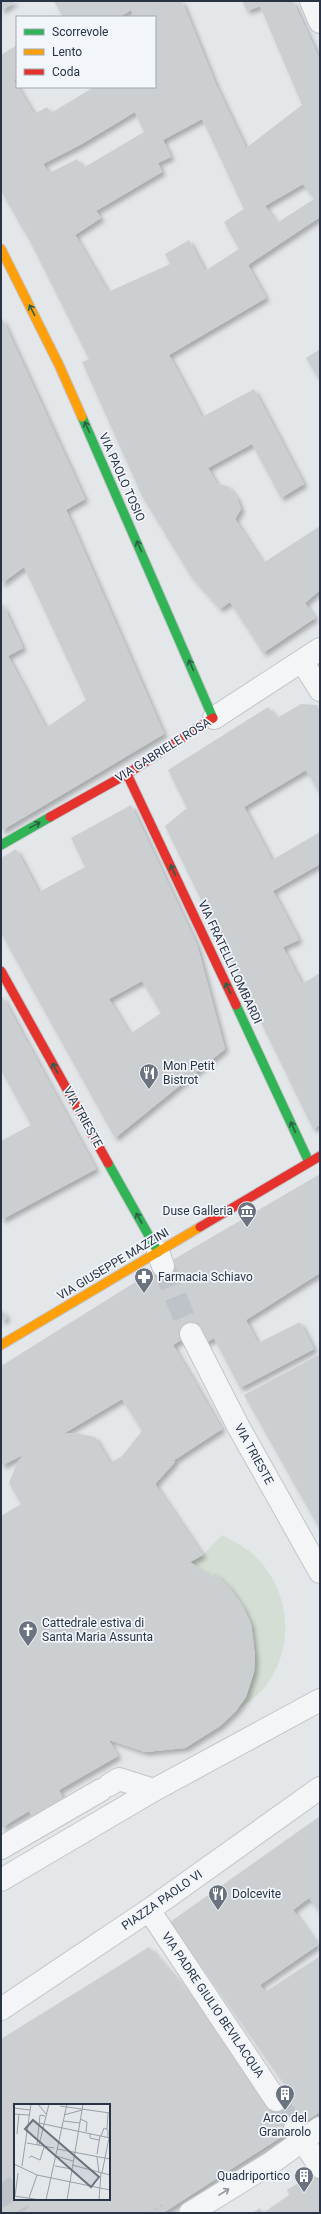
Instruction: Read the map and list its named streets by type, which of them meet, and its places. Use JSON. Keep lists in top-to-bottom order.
{
  "streets": {
    "street": [
      "VIA PAOLO TOSIO",
      "VIA GABRIELE ROSA",
      "VIA FRATELLI LOMBARDI",
      "VIA TRIESTE",
      "VIA GIUSEPPE MAZZINI",
      "PIAZZA PAOLO VI",
      "VIA PADRE GIULIO BEVILACQUA"
    ]
  },
  "crossings": [
    ["VIA PAOLO TOSIO", "VIA GABRIELE ROSA"],
    ["VIA GABRIELE ROSA", "VIA FRATELLI LOMBARDI"],
    ["VIA FRATELLI LOMBARDI", "VIA GIUSEPPE MAZZINI"],
    ["VIA TRIESTE", "VIA GIUSEPPE MAZZINI"],
    ["PIAZZA PAOLO VI", "VIA PADRE GIULIO BEVILACQUA"]
  ],
  "one_way": [
    "VIA PAOLO TOSIO",
    "VIA GABRIELE ROSA",
    "VIA FRATELLI LOMBARDI",
    "VIA TRIESTE"
  ],
  "places": {
    "restaurant": ["Mon Petit Bistrot", "Dolcevite"],
    "museum": ["Duse Galleria"],
    "pharmacy": ["Farmacia Schiavo"],
    "church": ["Cattedrale estiva di Santa Maria Assunta"],
    "building": ["Arco del Granarolo", "Quadriportico"]
  },
  "legend": ["Scorrevole", "Lento", "Coda"]
}
